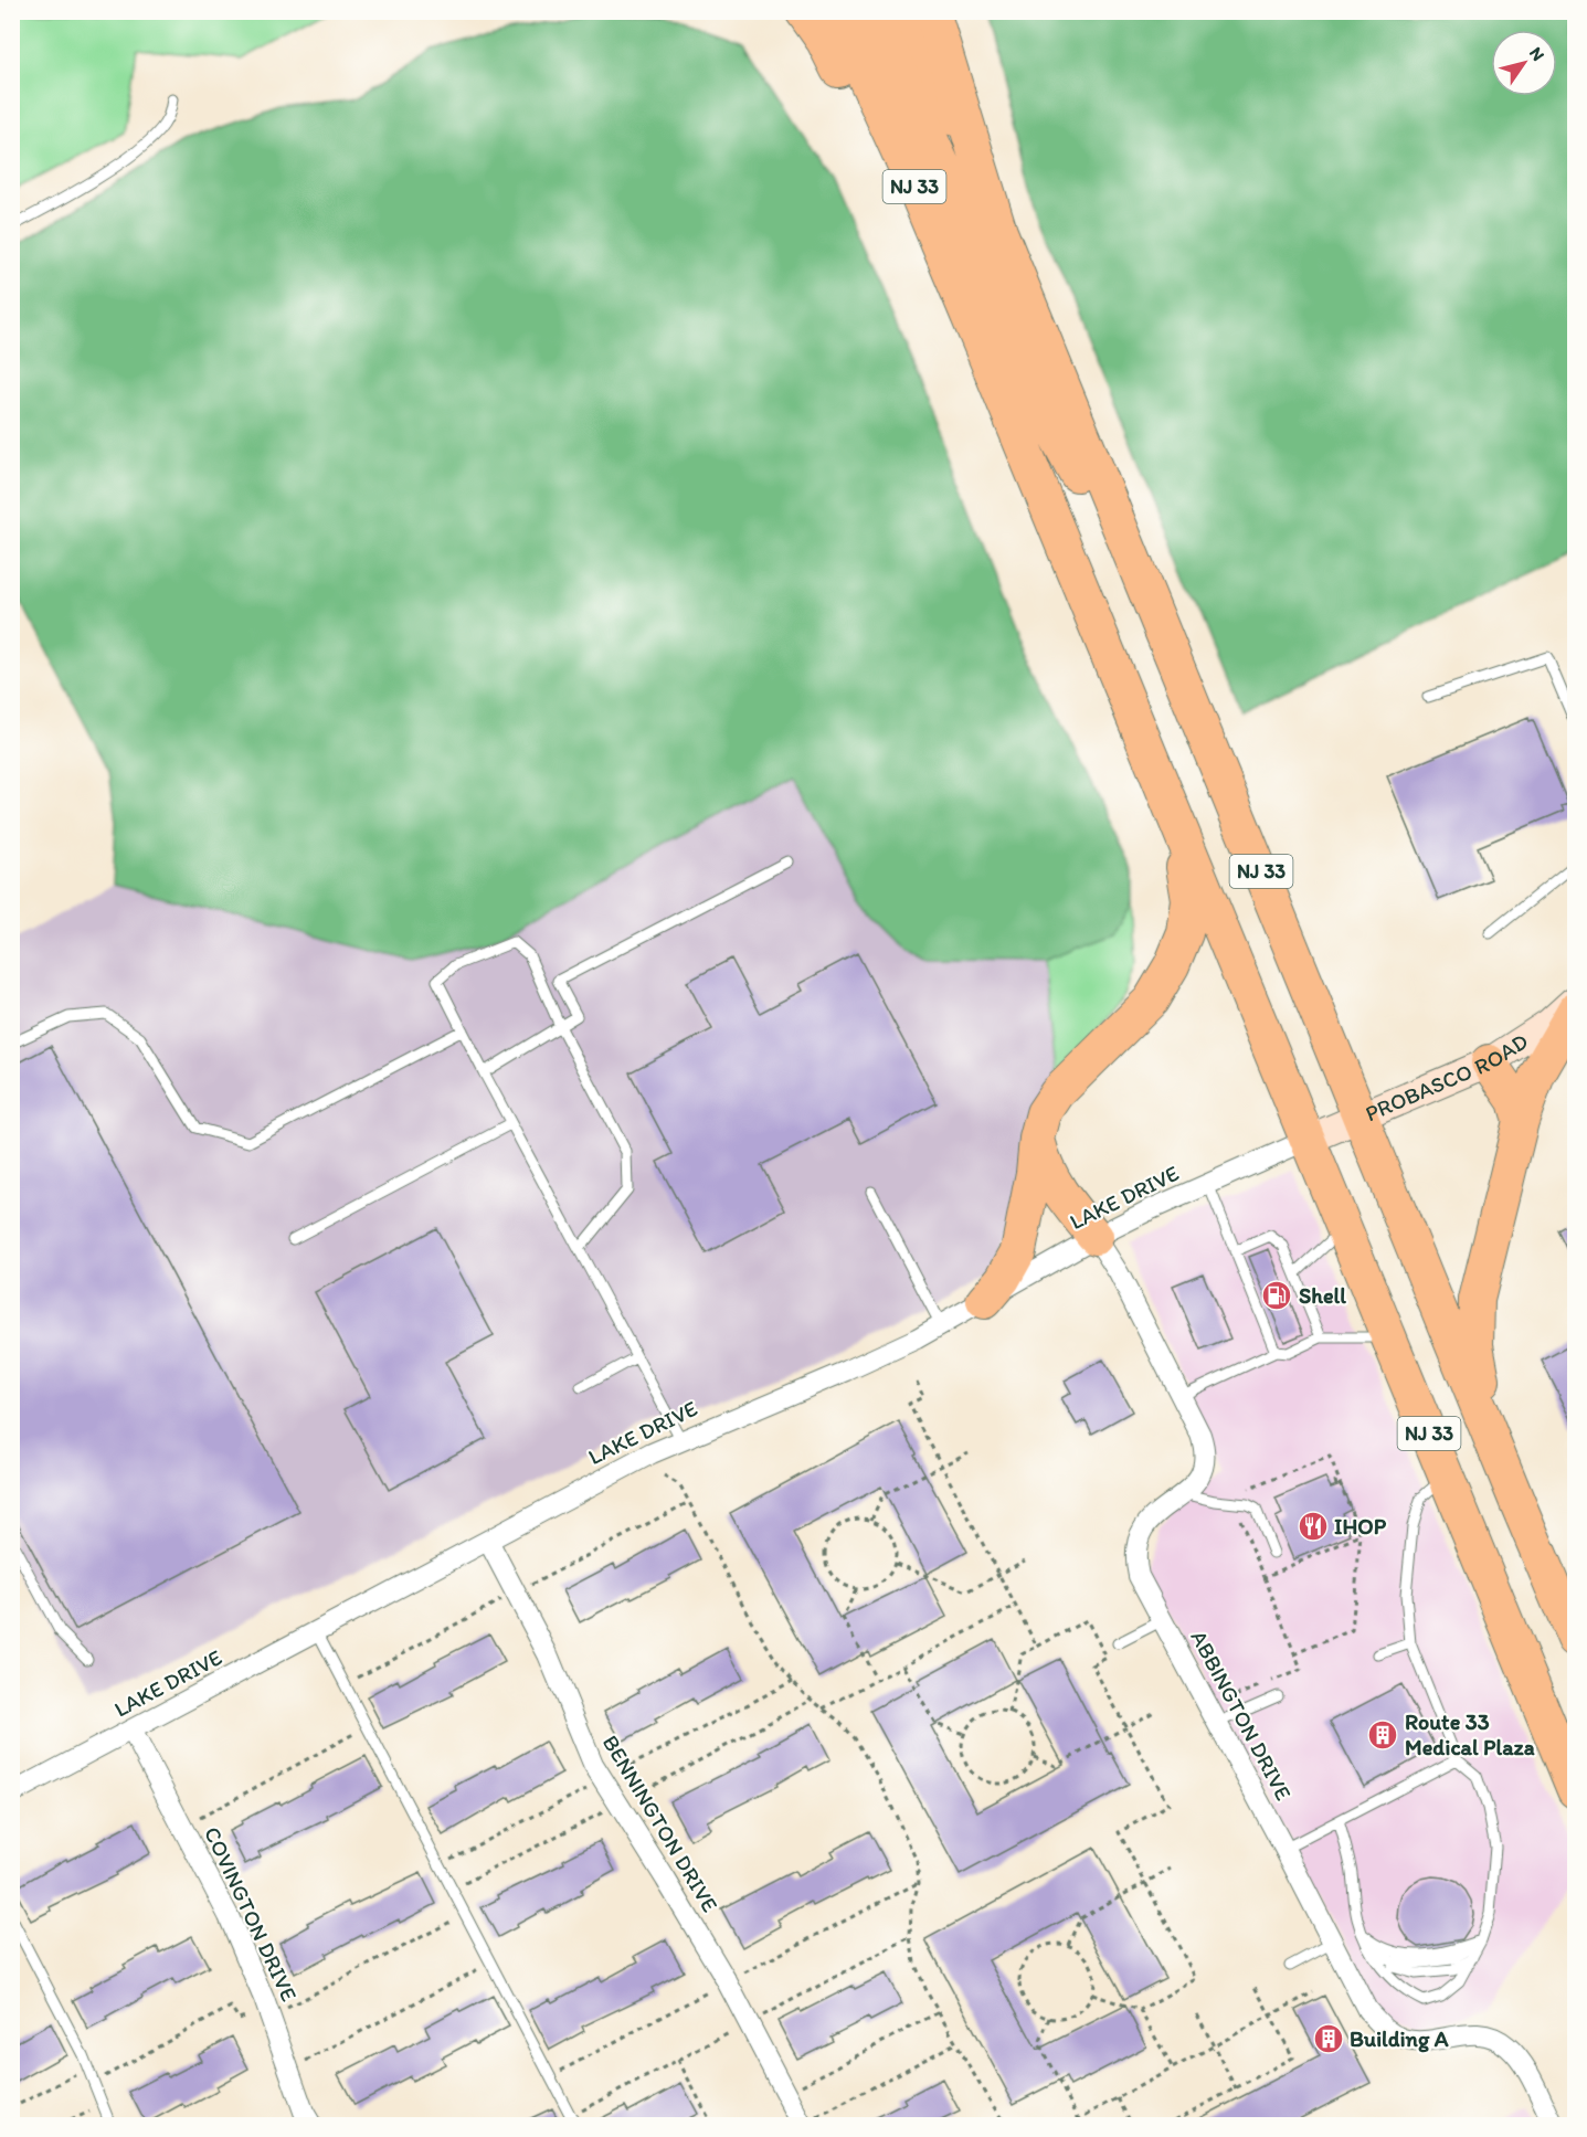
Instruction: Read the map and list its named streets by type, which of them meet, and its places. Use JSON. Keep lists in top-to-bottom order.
{
  "streets": {
    "highway": ["NJ 33"],
    "street": [
      "PROBASCO ROAD",
      "LAKE DRIVE",
      "ABBINGTON DRIVE",
      "BENNINGTON DRIVE",
      "COVINGTON DRIVE"
    ]
  },
  "crossings": [
    ["NJ 33", "PROBASCO ROAD"],
    ["NJ 33", "LAKE DRIVE"],
    ["PROBASCO ROAD", "LAKE DRIVE"],
    ["LAKE DRIVE", "ABBINGTON DRIVE"],
    ["LAKE DRIVE", "BENNINGTON DRIVE"],
    ["LAKE DRIVE", "COVINGTON DRIVE"]
  ],
  "places": {
    "fuel station": ["Shell"],
    "restaurant": ["IHOP"],
    "building": ["Route 33 Medical Plaza", "Building A"]
  },
  "north": "top right"
}
